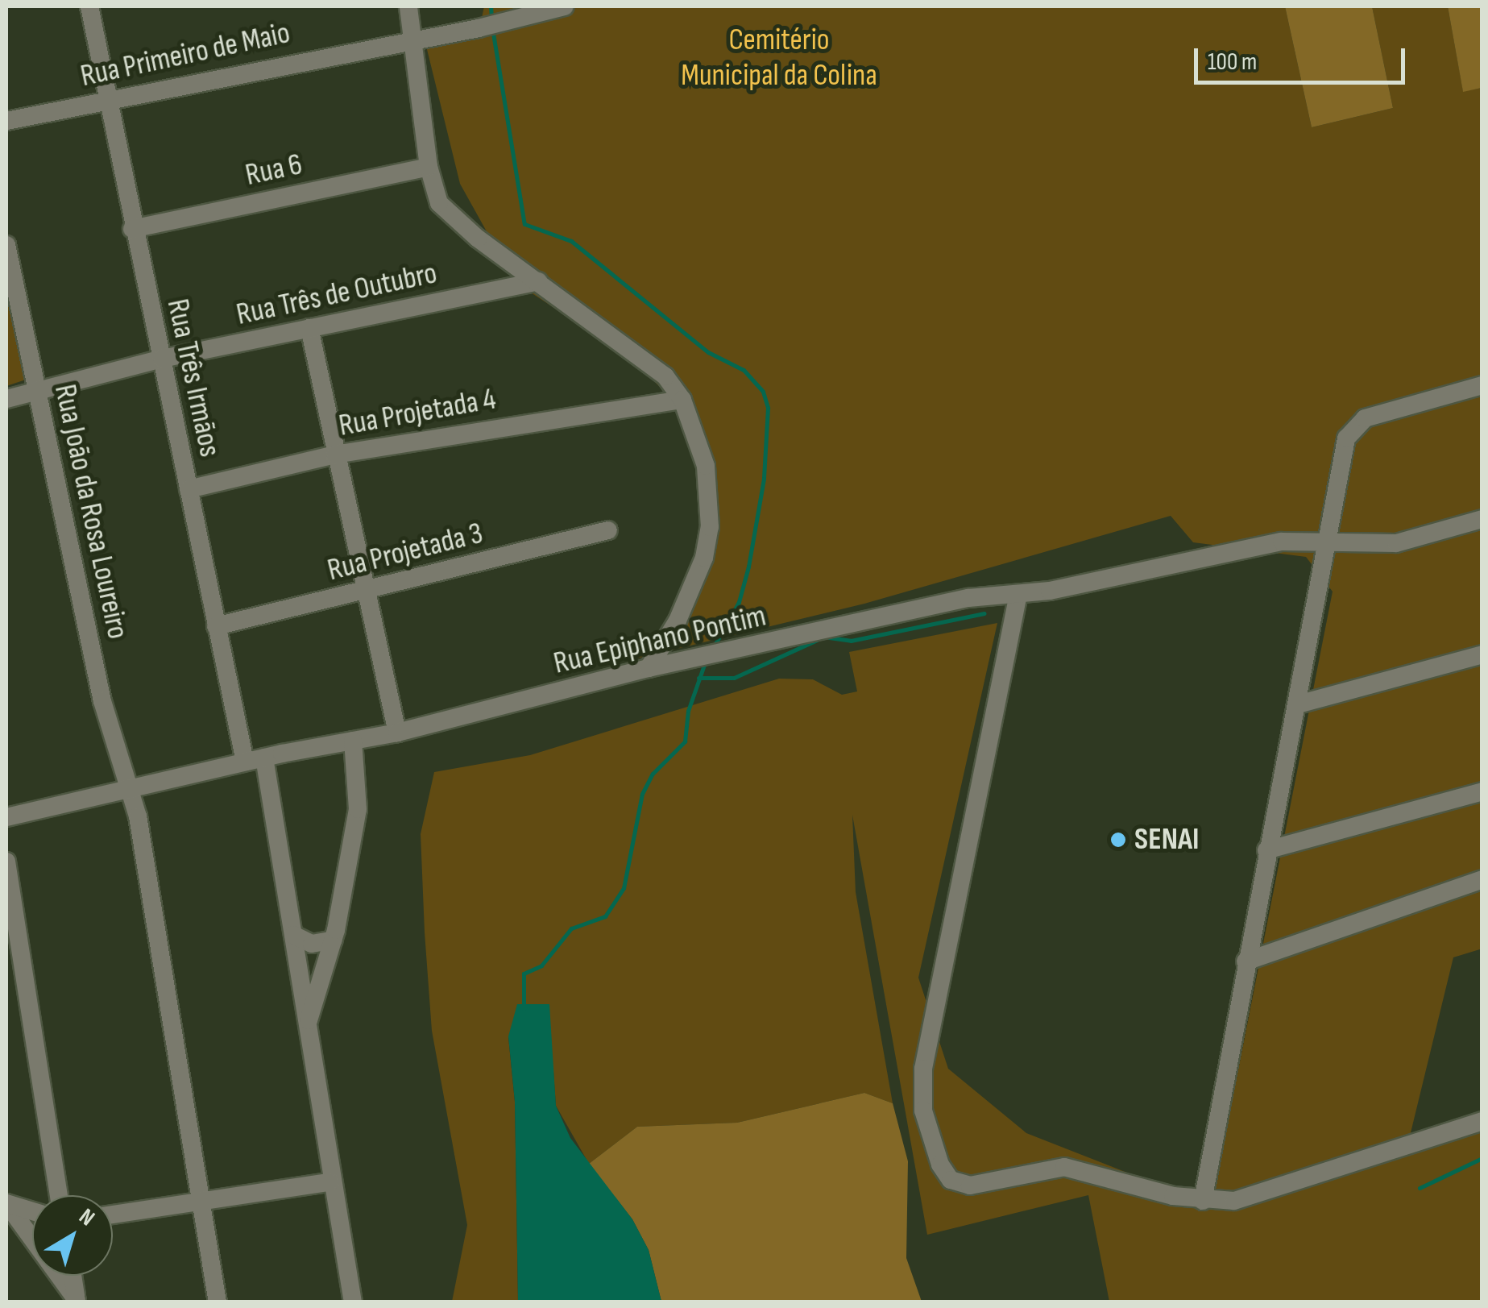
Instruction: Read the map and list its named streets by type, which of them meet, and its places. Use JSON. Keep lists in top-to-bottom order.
{
  "streets": {
    "street": [
      "Rua Primeiro de Maio",
      "Rua 6",
      "Rua Três de Outubro",
      "Rua Três Irmãos",
      "Rua Projetada 4",
      "Rua João da Rosa Loureiro",
      "Rua Projetada 3",
      "Rua Epiphano Pontim"
    ]
  },
  "crossings": [
    ["Rua Primeiro de Maio", "Rua Três Irmãos"],
    ["Rua 6", "Rua Três Irmãos"],
    ["Rua Três de Outubro", "Rua Três Irmãos"],
    ["Rua Três de Outubro", "Rua João da Rosa Loureiro"],
    ["Rua Três Irmãos", "Rua Projetada 4"],
    ["Rua Três Irmãos", "Rua Projetada 3"],
    ["Rua Três Irmãos", "Rua Epiphano Pontim"],
    ["Rua João da Rosa Loureiro", "Rua Epiphano Pontim"]
  ],
  "parks": ["Cemitério Municipal da Colina"],
  "places": ["SENAI"],
  "scale_bar": "100 m",
  "north": "top right"
}
